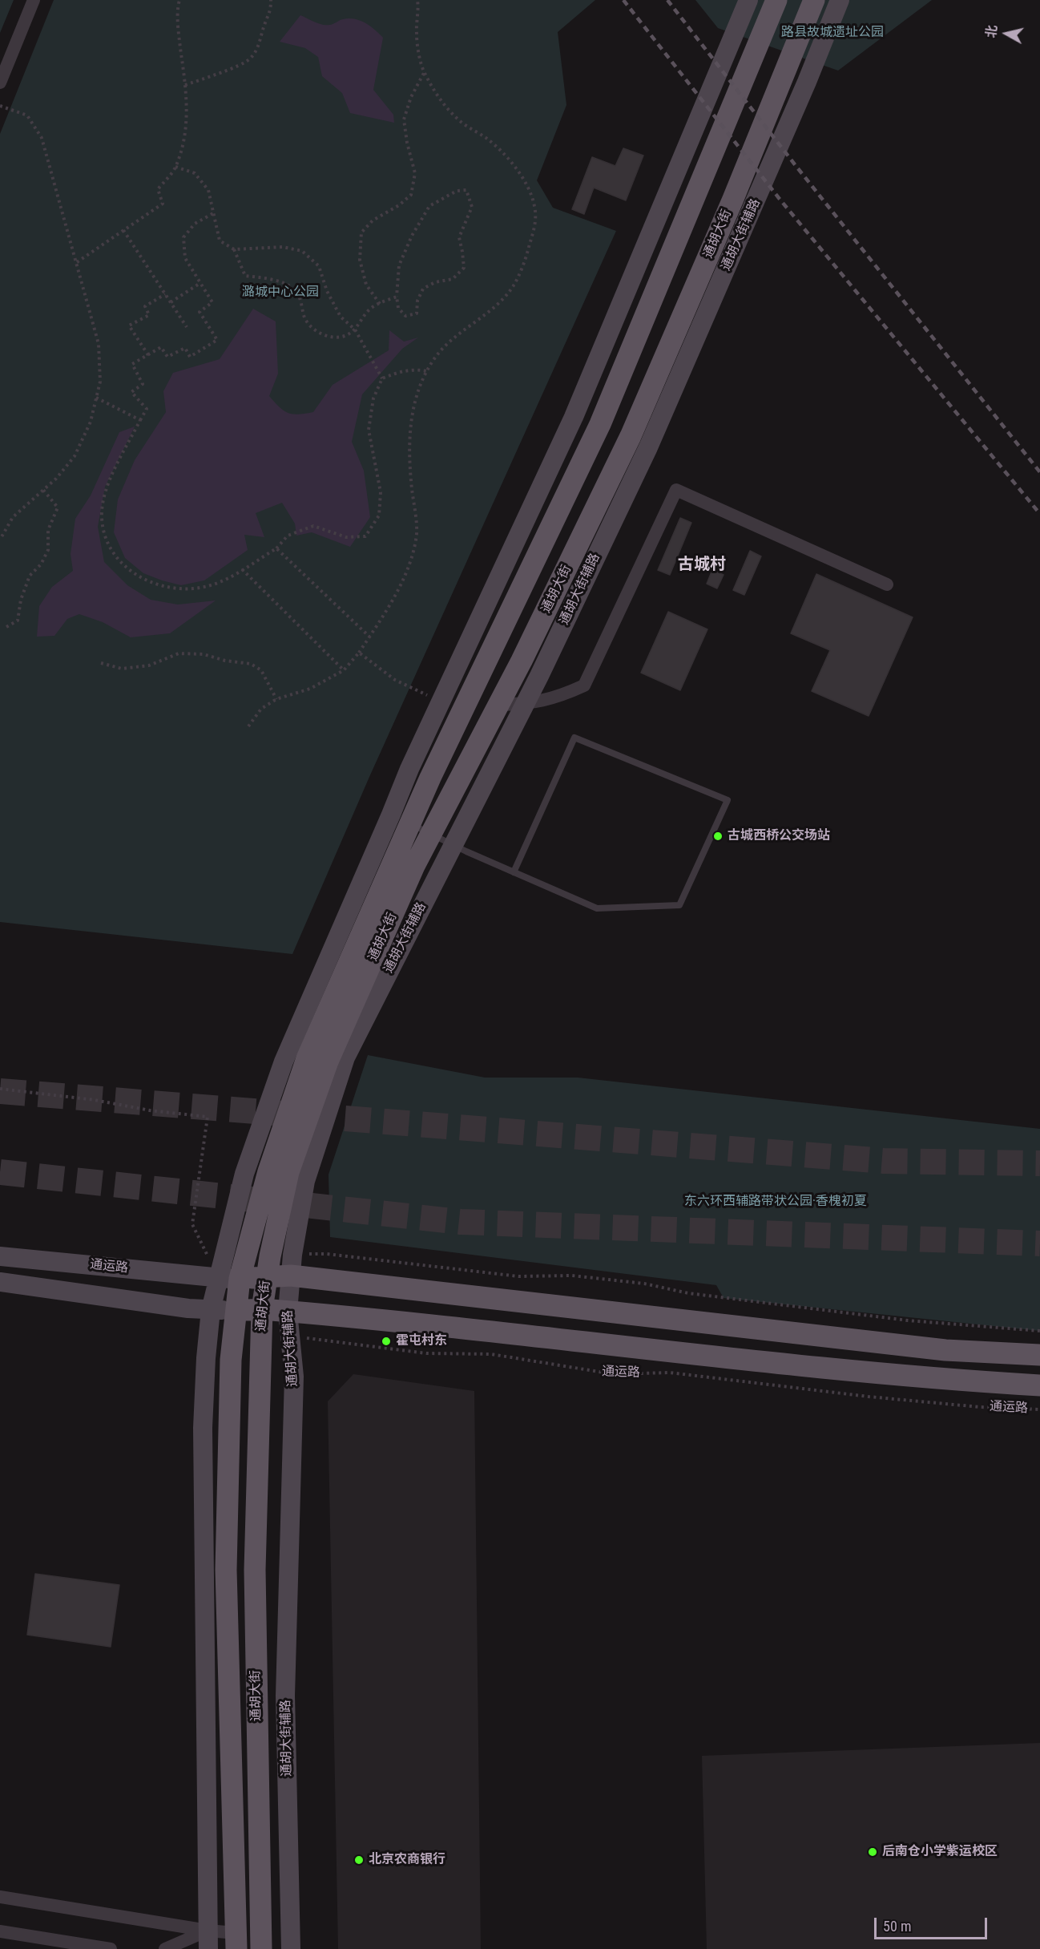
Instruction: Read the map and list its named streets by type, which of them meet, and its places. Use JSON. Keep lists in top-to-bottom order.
{
  "streets": {
    "main road": ["通胡大街", "通运路"],
    "street": ["通胡大街辅路"]
  },
  "crossings": [
    ["通胡大街", "通运路"],
    ["通胡大街辅路", "通运路"]
  ],
  "districts": ["古城村"],
  "parks": ["路县故城遗址公园", "潞城中心公园", "东六环西辅路带状公园·香槐初夏"],
  "places": [
    "古城西桥公交场站",
    "霍屯村东",
    "后南仓小学紫运校区",
    "北京农商银行"
  ],
  "scale_bar": "50 m",
  "north": "left"
}
